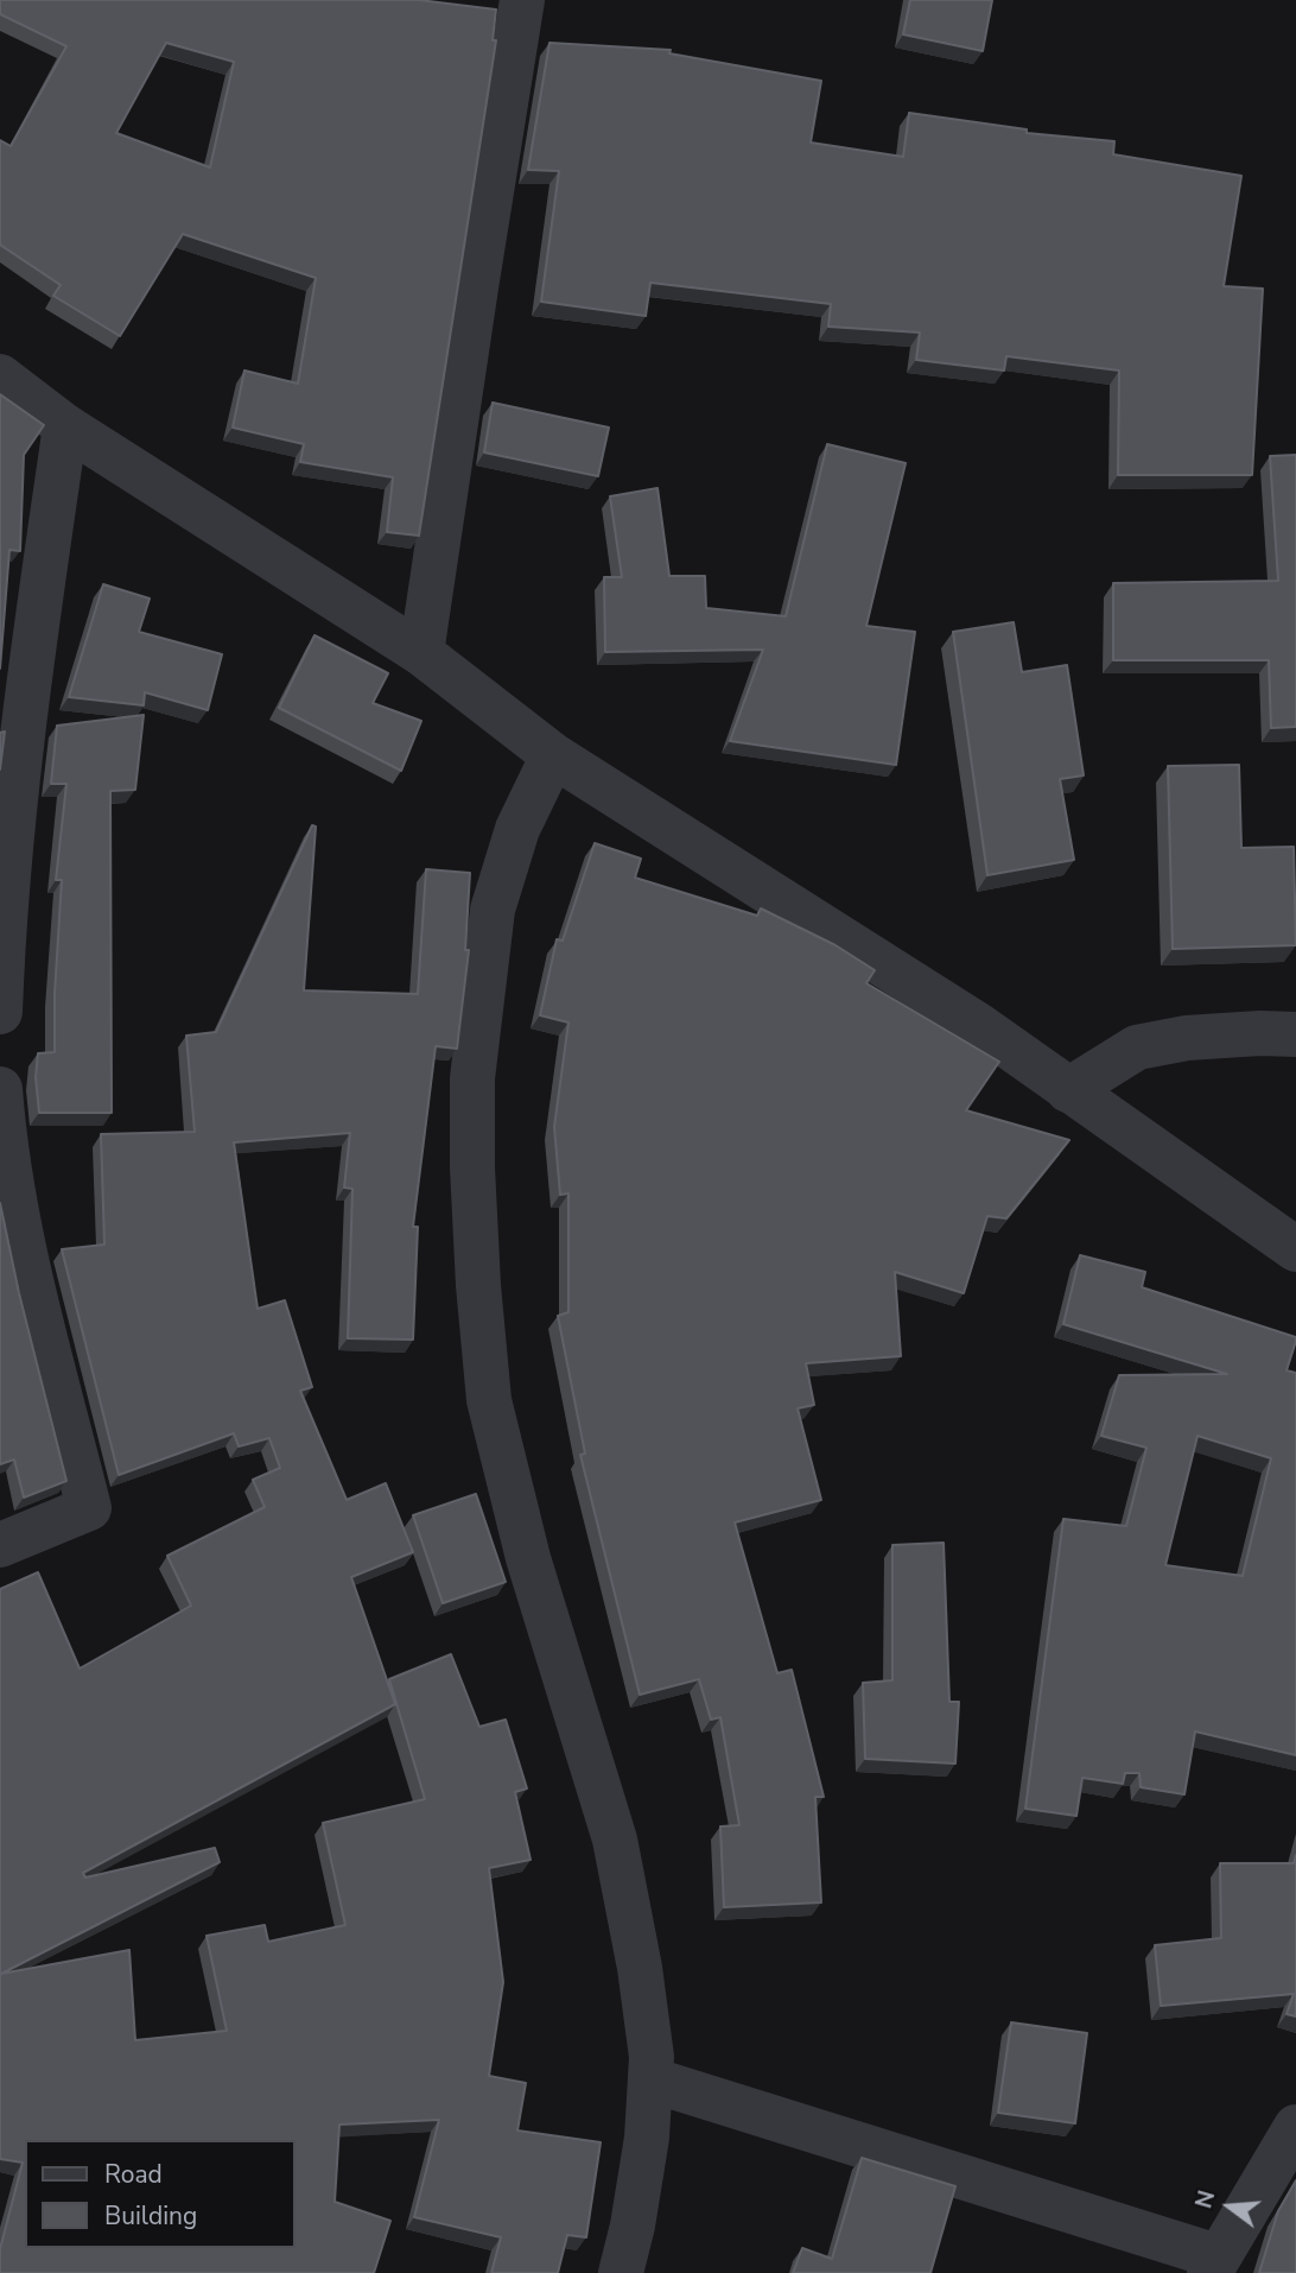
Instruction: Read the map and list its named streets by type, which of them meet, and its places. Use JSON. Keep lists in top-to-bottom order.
{
  "legend": ["Road", "Building"],
  "north": "left"
}
